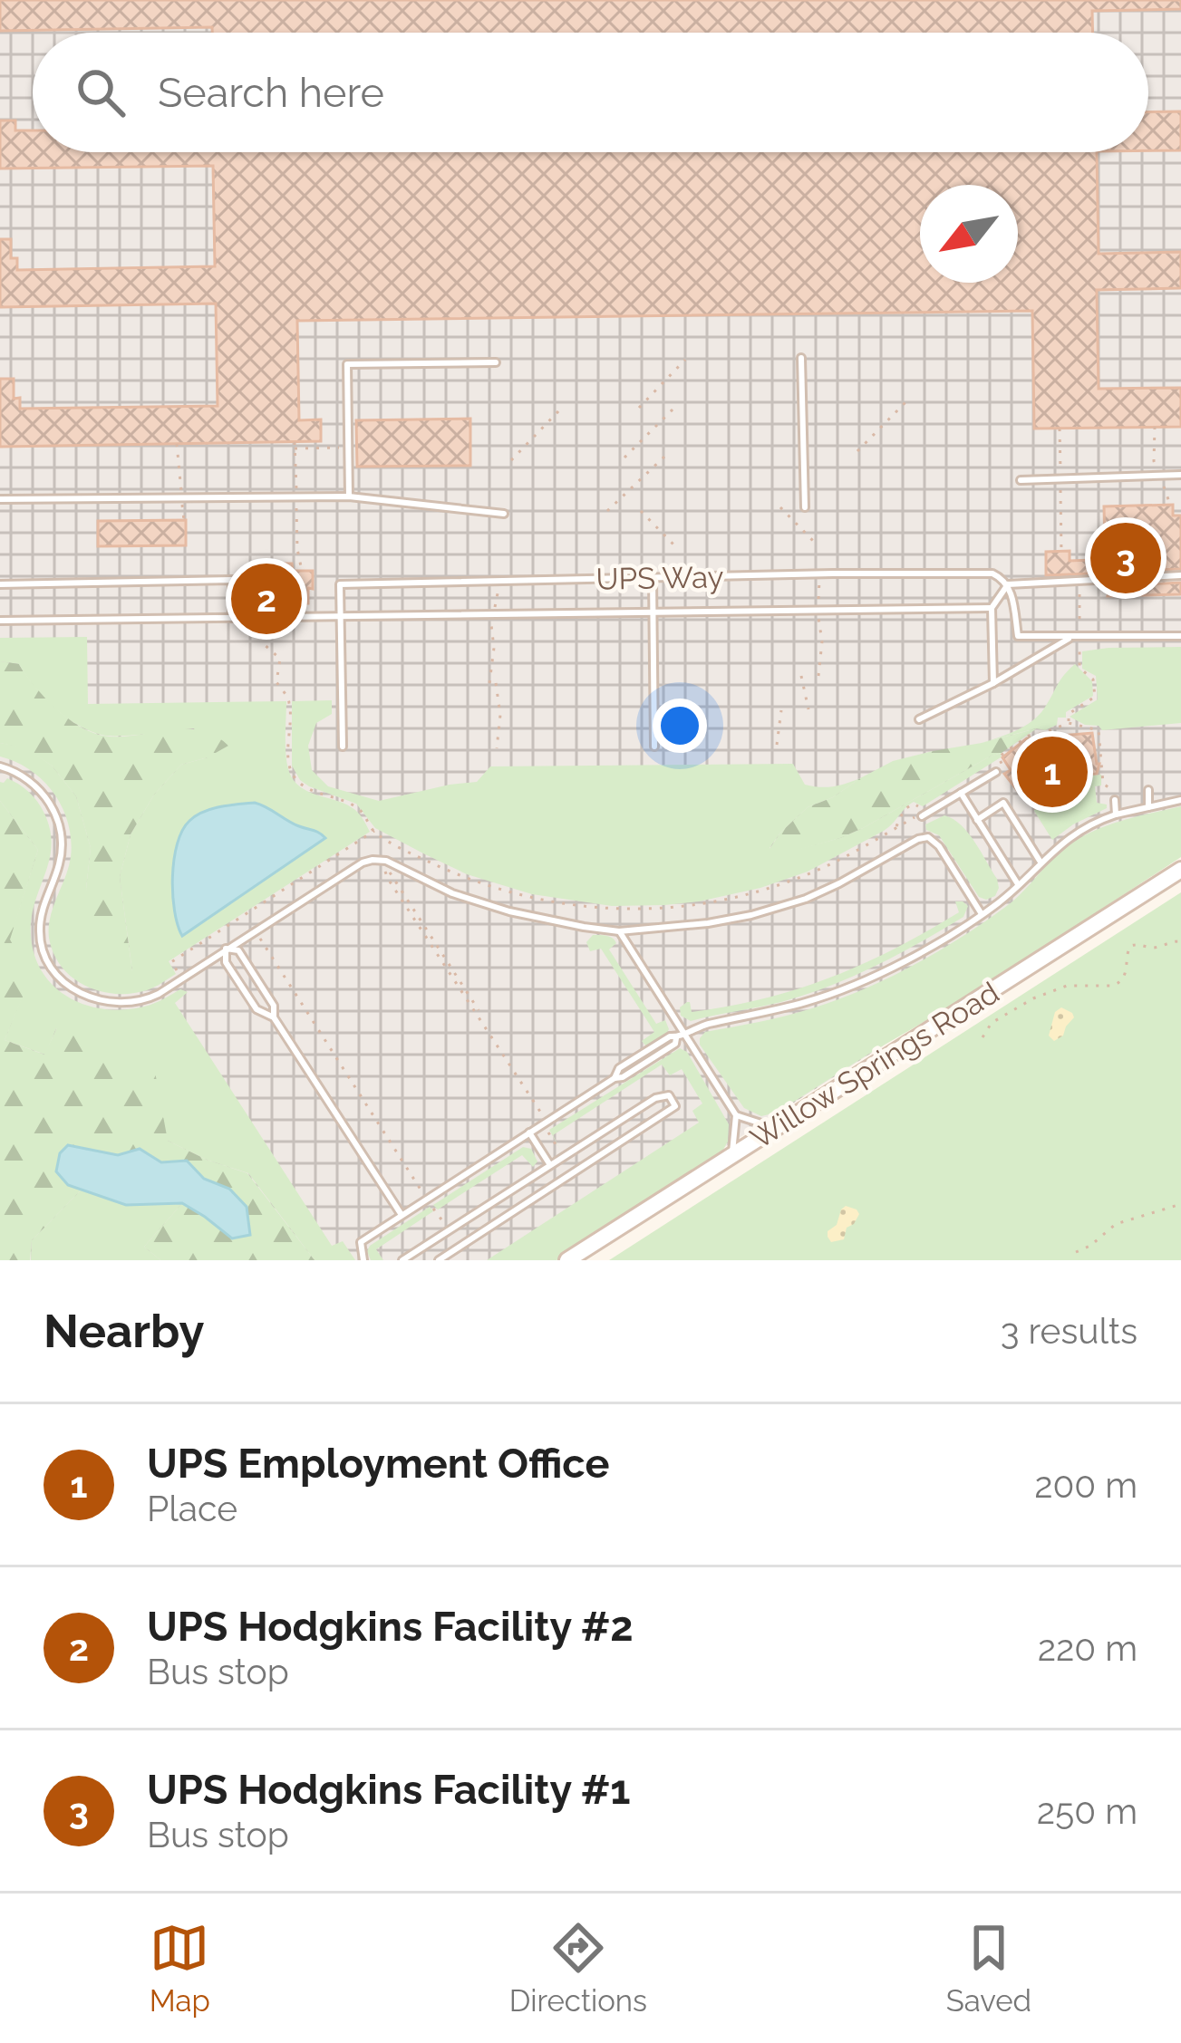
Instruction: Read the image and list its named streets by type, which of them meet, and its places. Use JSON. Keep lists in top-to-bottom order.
{
  "streets": {
    "main road": ["Willow Springs Road"],
    "lane": ["UPS Way"]
  },
  "north": "bottom left",
  "page": {
    "search": "Search here",
    "pins": ["3", "2", "1"],
    "heading": ["Nearby", "3 results"],
    "list": [
      {
        "mark": "1",
        "name": "UPS Employment Office",
        "note": "Place",
        "value": "200 m"
      },
      {
        "mark": "2",
        "name": "UPS Hodgkins Facility #2",
        "note": "Bus stop",
        "value": "220 m"
      },
      {
        "mark": "3",
        "name": "UPS Hodgkins Facility #1",
        "note": "Bus stop",
        "value": "250 m"
      }
    ],
    "nav": ["Map", "Directions", "Saved"]
  }
}
